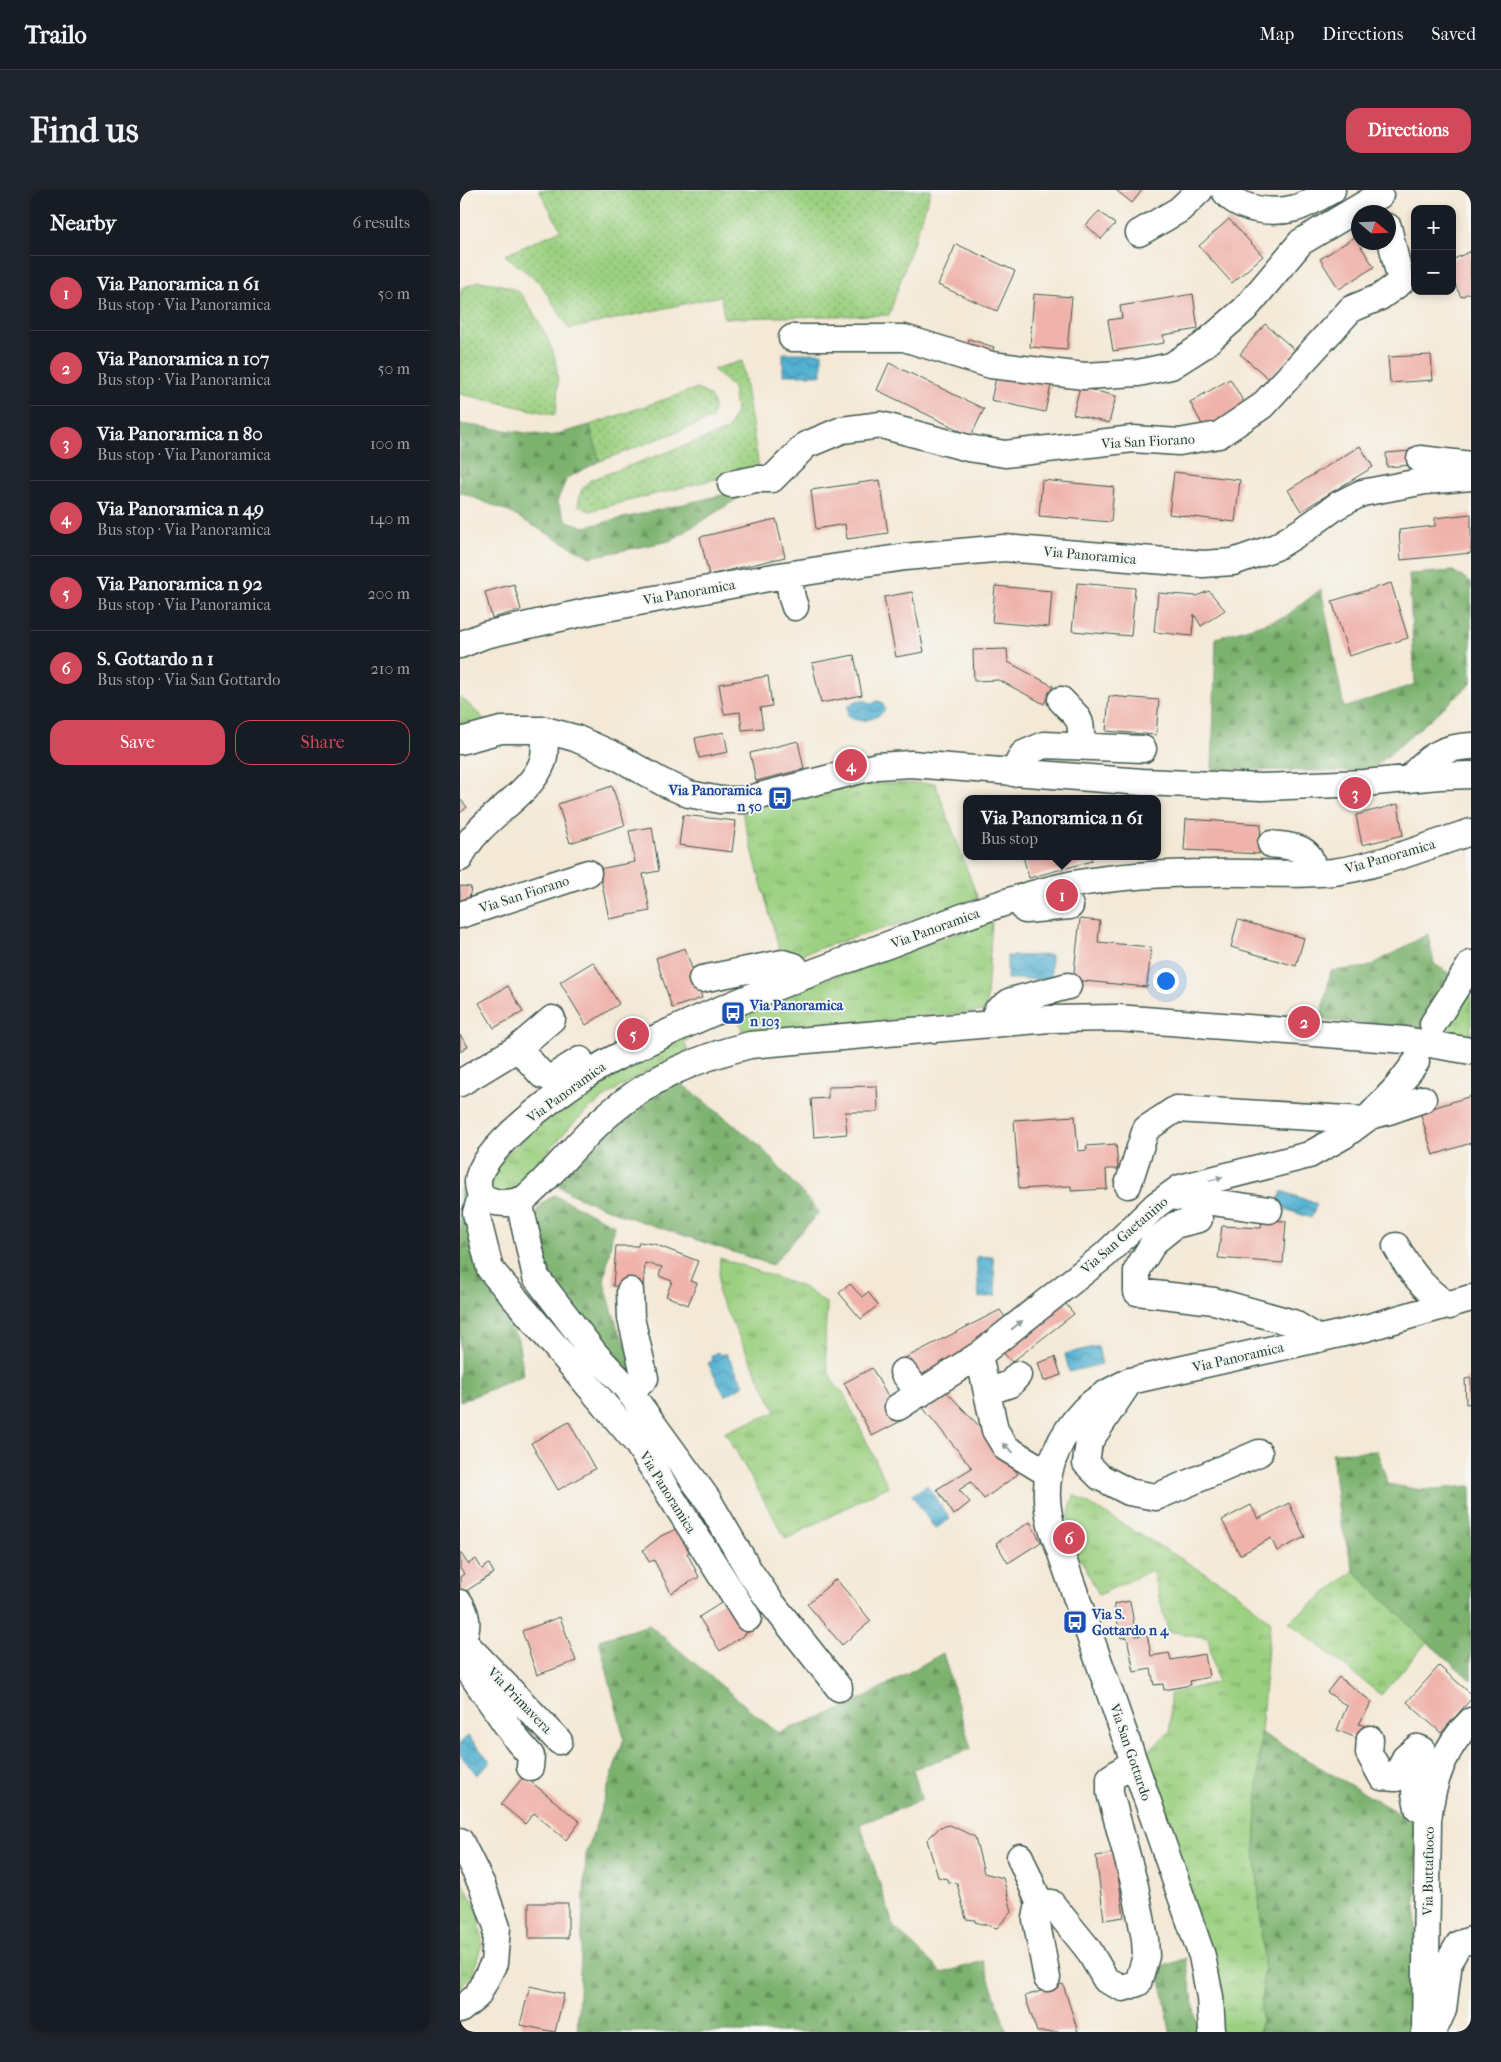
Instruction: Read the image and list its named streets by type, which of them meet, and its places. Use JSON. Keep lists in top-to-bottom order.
{
  "streets": {
    "street": [
      "Via San Fiorano",
      "Via Panoramica",
      "Via San Gaetanino",
      "Via Primavera",
      "Via San Gottardo",
      "Via Buttafuoco"
    ]
  },
  "crossings": [
    ["Via Panoramica", "Via San Gottardo"]
  ],
  "one_way": ["Via San Gaetanino"],
  "places": {
    "bus stop": ["Via Panoramica n 50", "Via Panoramica n 103", "Via S. Gottardo n 4"]
  },
  "north": "right",
  "page": {
    "header": "Trailo",
    "nav": ["Map", "Directions", "Saved"],
    "buttons": [
      "Directions",
      ["Save", "Share"]
    ],
    "title": "Find us",
    "heading": ["Nearby", "6 results"],
    "map_buttons": ["+", "−"],
    "list": [
      {
        "mark": "1",
        "name": "Via Panoramica n 61",
        "note": "Bus stop · Via Panoramica",
        "value": "50 m"
      },
      {
        "mark": "2",
        "name": "Via Panoramica n 107",
        "note": "Bus stop · Via Panoramica",
        "value": "50 m"
      },
      {
        "mark": "3",
        "name": "Via Panoramica n 80",
        "note": "Bus stop · Via Panoramica",
        "value": "100 m"
      },
      {
        "mark": "4",
        "name": "Via Panoramica n 49",
        "note": "Bus stop · Via Panoramica",
        "value": "140 m"
      },
      {
        "mark": "5",
        "name": "Via Panoramica n 92",
        "note": "Bus stop · Via Panoramica",
        "value": "200 m"
      },
      {
        "mark": "6",
        "name": "S. Gottardo n 1",
        "note": "Bus stop · Via San Gottardo",
        "value": "210 m"
      }
    ],
    "pins": [
      "4",
      "3",
      "1",
      "2",
      "5",
      "6"
    ],
    "popup": ["Via Panoramica n 61", "Bus stop"]
  }
}
